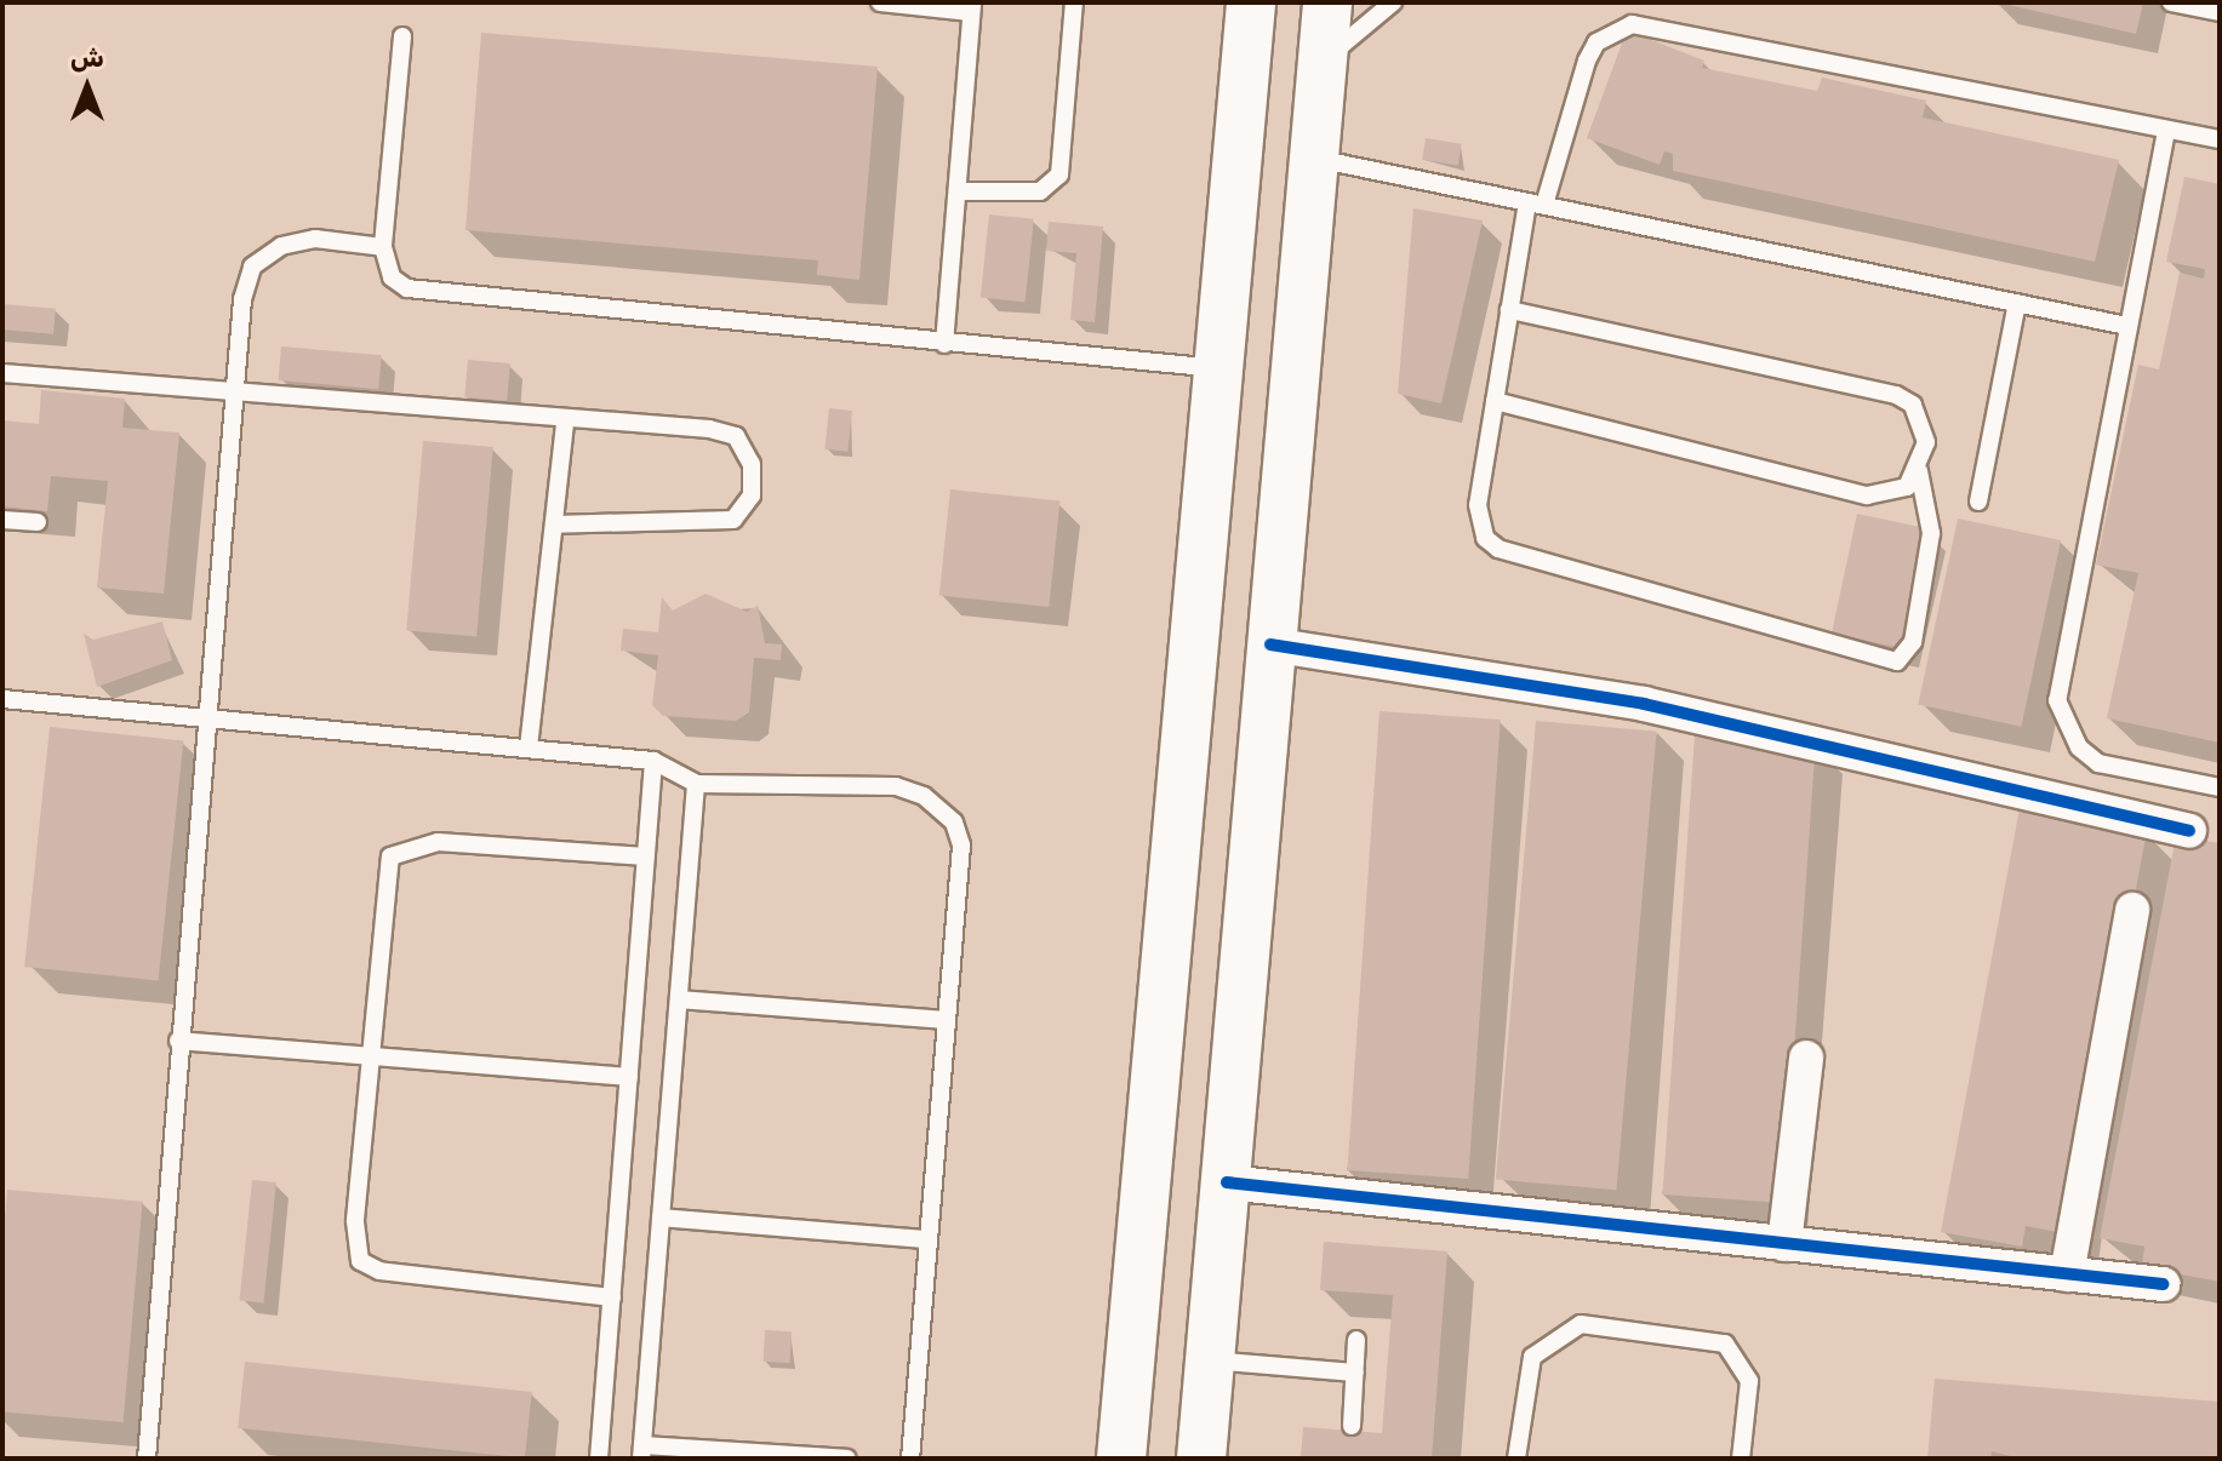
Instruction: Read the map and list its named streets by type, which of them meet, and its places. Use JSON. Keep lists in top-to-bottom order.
{
  "north": "top"
}
